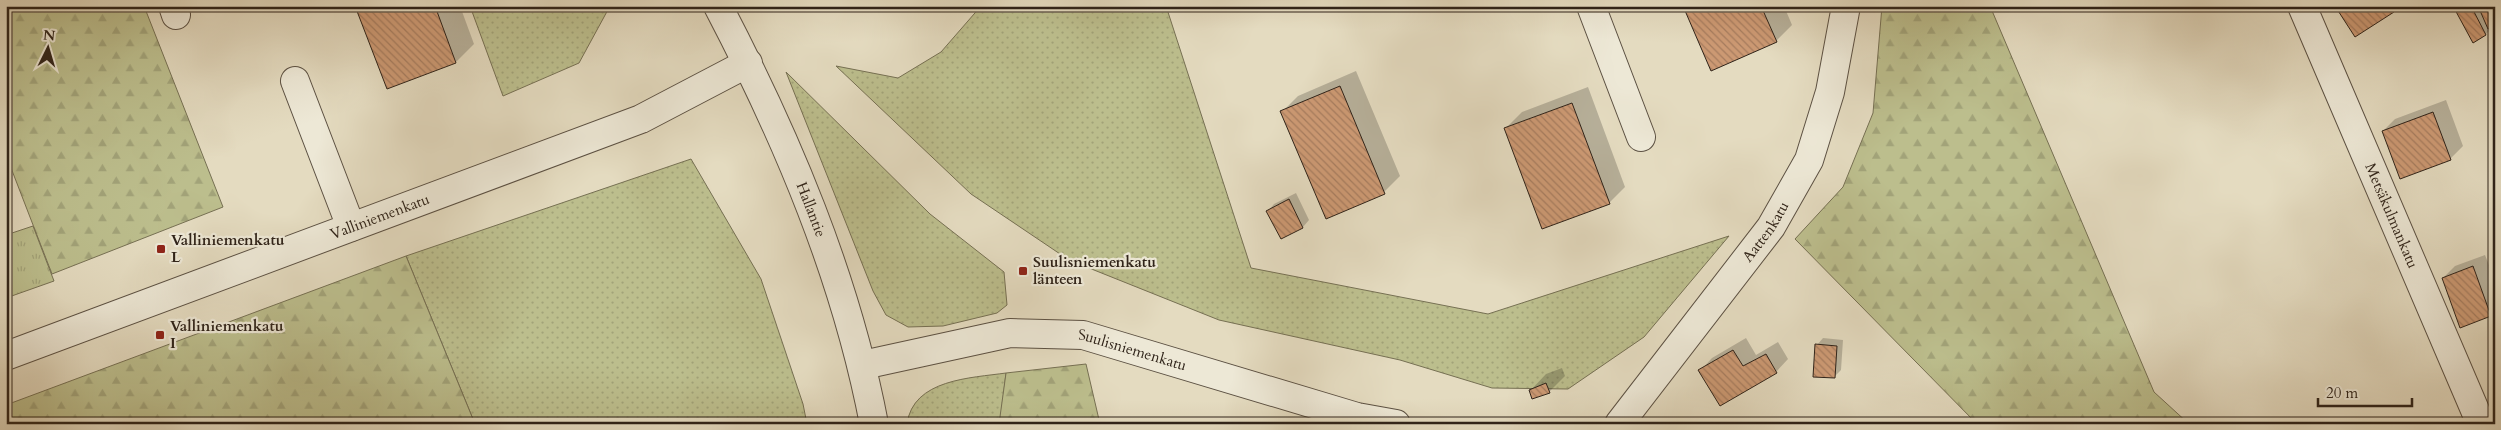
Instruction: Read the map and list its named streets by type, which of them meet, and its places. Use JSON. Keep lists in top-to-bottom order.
{
  "streets": {
    "street": [
      "Hallantie",
      "Metsäkulmankatu",
      "Valliniemenkatu",
      "Aattenkatu",
      "Suulisniemenkatu"
    ]
  },
  "crossings": [
    ["Hallantie", "Valliniemenkatu"],
    ["Hallantie", "Suulisniemenkatu"]
  ],
  "places": {
    "transit": ["Valliniemenkatu L", "Suulisniemenkatu länteen", "Valliniemenkatu I"]
  },
  "scale_bar": "20 m",
  "north": "top"
}
